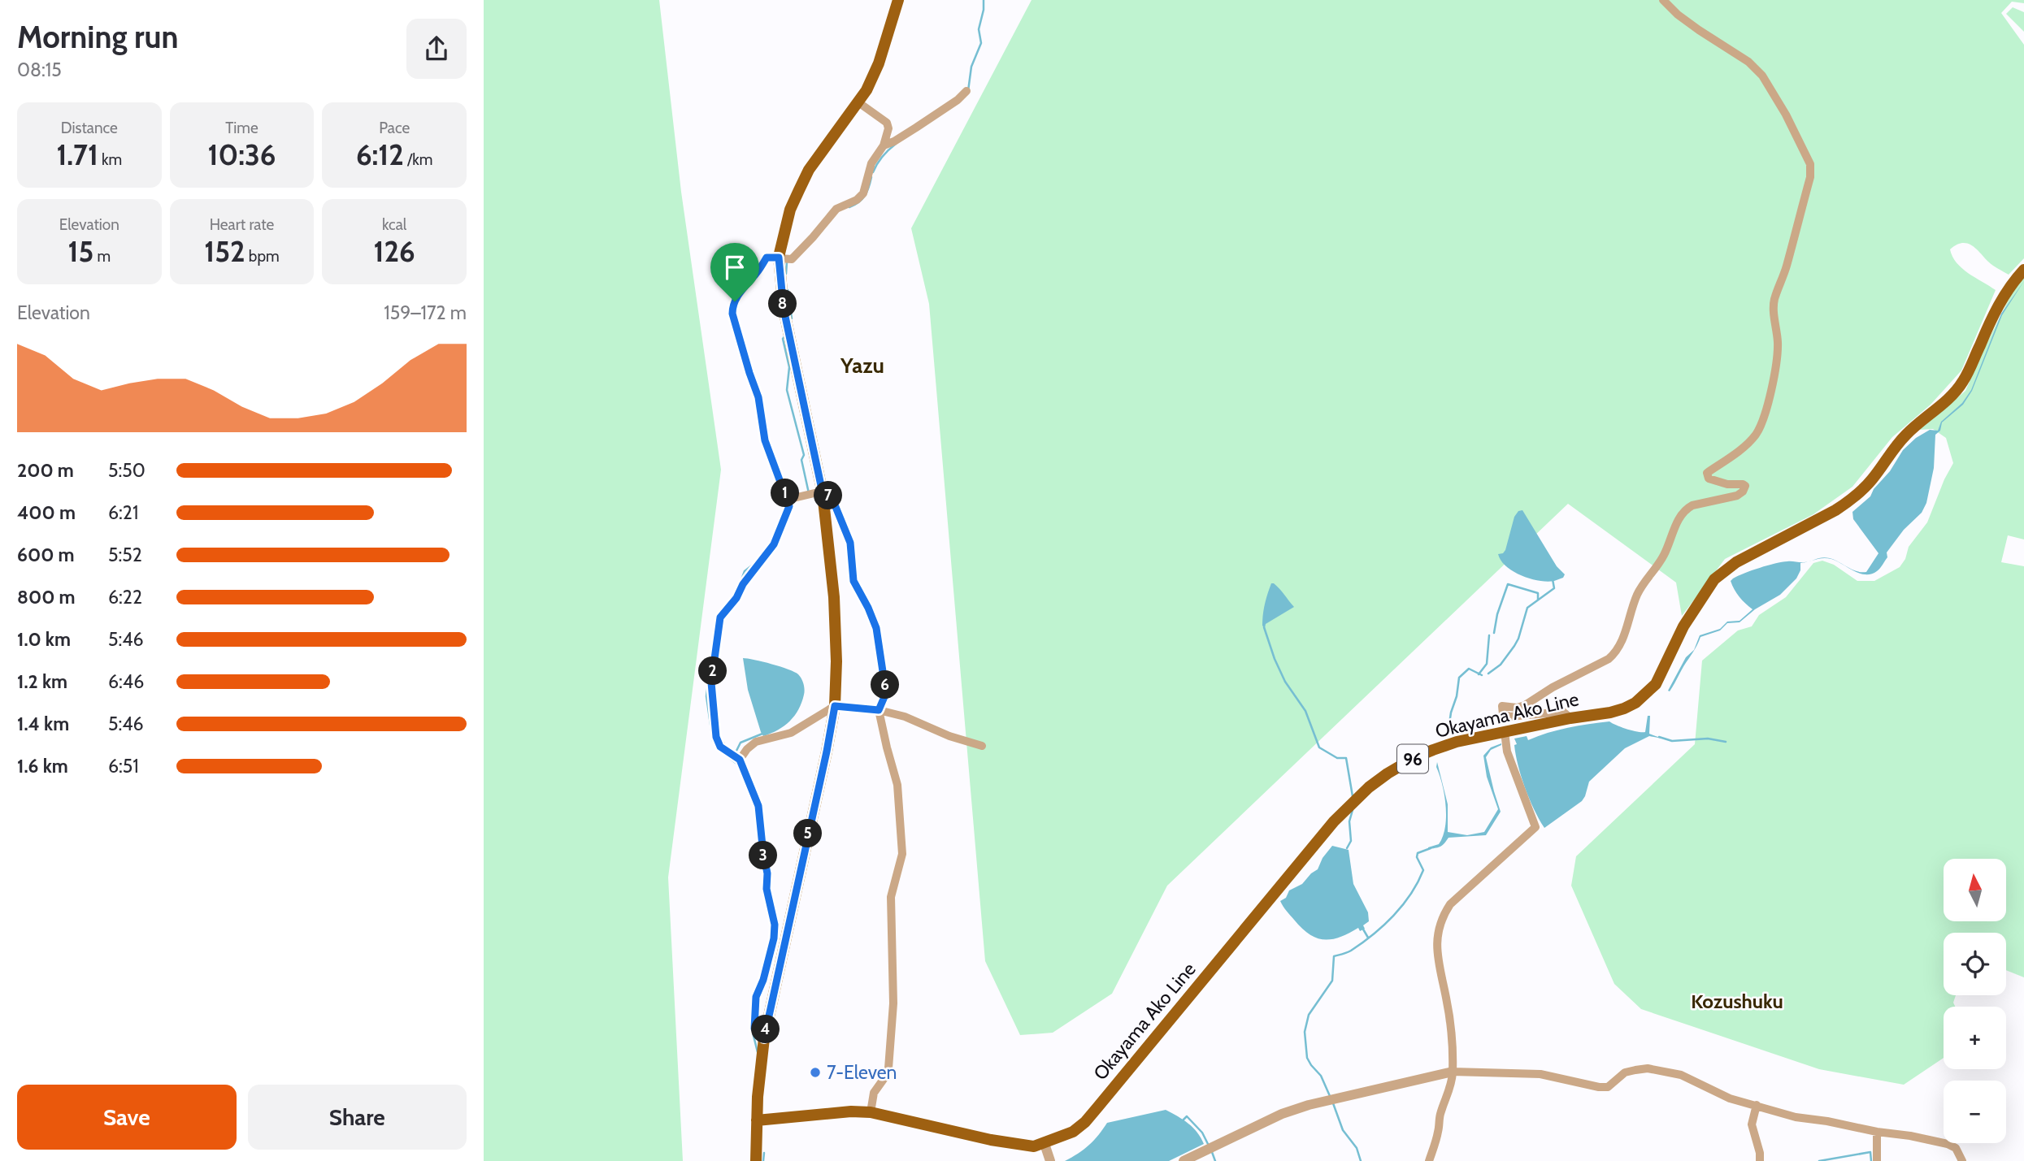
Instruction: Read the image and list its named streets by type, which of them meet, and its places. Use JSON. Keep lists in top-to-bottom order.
{
  "streets": {
    "main road": ["Okayama Ako Line", "96"]
  },
  "districts": ["Yazu", "Kozushuku"],
  "places": ["7-Eleven"],
  "north": "top",
  "page": {
    "heading": ["Morning run", "08:15"],
    "stats": [
      ["Distance", "1.71 km"],
      ["Time", "10:36"],
      ["Pace", "6:12 /km"],
      ["Elevation", "15 m"],
      ["Heart rate", "152 bpm"],
      ["kcal", "126"]
    ],
    "pins": [
      "8",
      "1",
      "7",
      "2",
      "6",
      "5",
      "3",
      "4"
    ],
    "chart": ["Elevation", "159–172 m"],
    "list": [
      {
        "name": "200 m",
        "note": "5:50"
      },
      {
        "name": "400 m",
        "note": "6:21"
      },
      {
        "name": "600 m",
        "note": "5:52"
      },
      {
        "name": "800 m",
        "note": "6:22"
      },
      {
        "name": "1.0 km",
        "note": "5:46"
      },
      {
        "name": "1.2 km",
        "note": "6:46"
      },
      {
        "name": "1.4 km",
        "note": "5:46"
      },
      {
        "name": "1.6 km",
        "note": "6:51"
      }
    ],
    "map_buttons": ["+", "−"],
    "buttons": ["Save", "Share"]
  }
}
